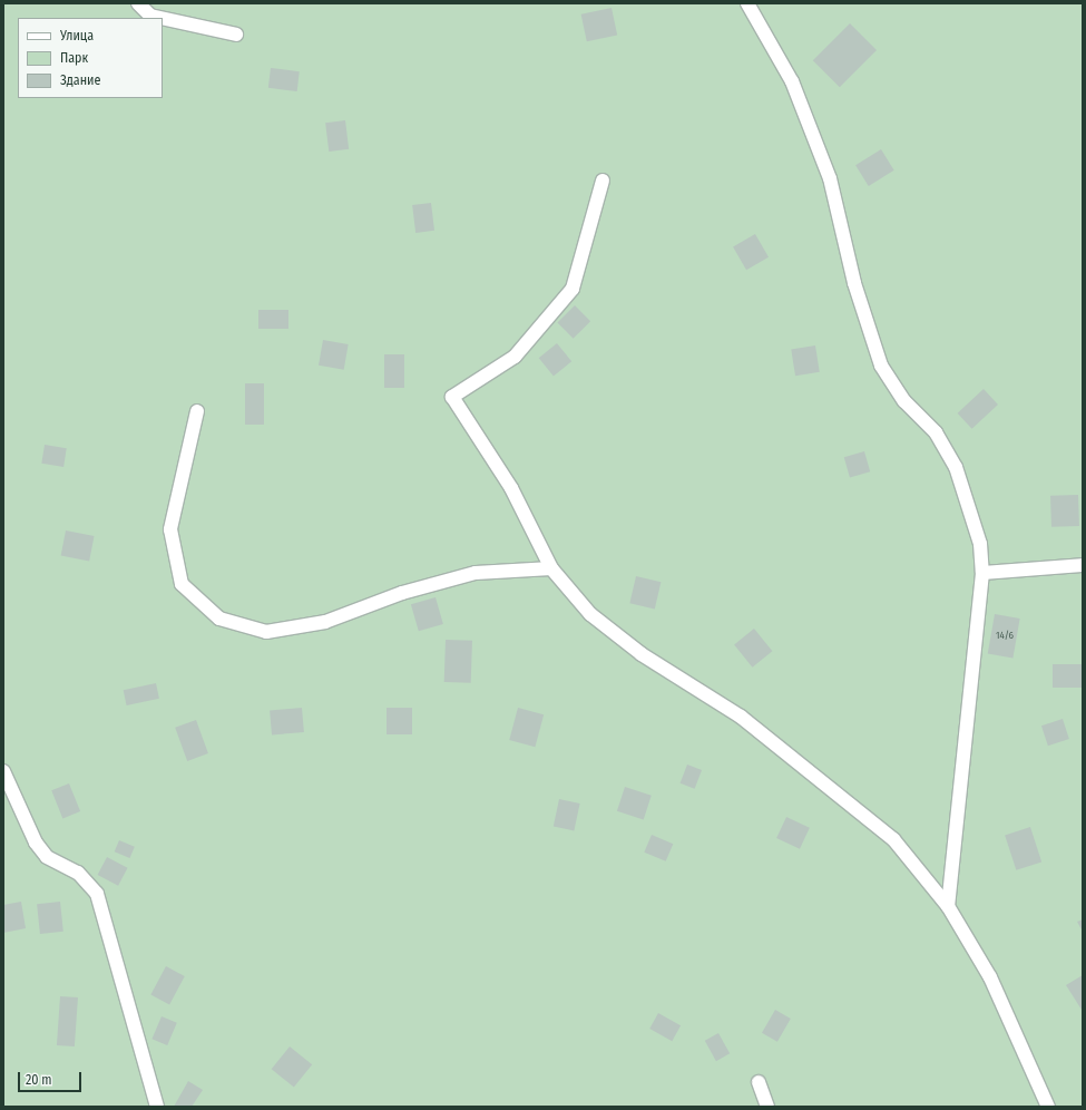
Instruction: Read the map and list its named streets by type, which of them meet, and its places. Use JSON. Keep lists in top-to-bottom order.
{
  "house_numbers": ["14/6"],
  "legend": ["Улица", "Парк", "Здание"],
  "scale_bar": "20 m"
}
